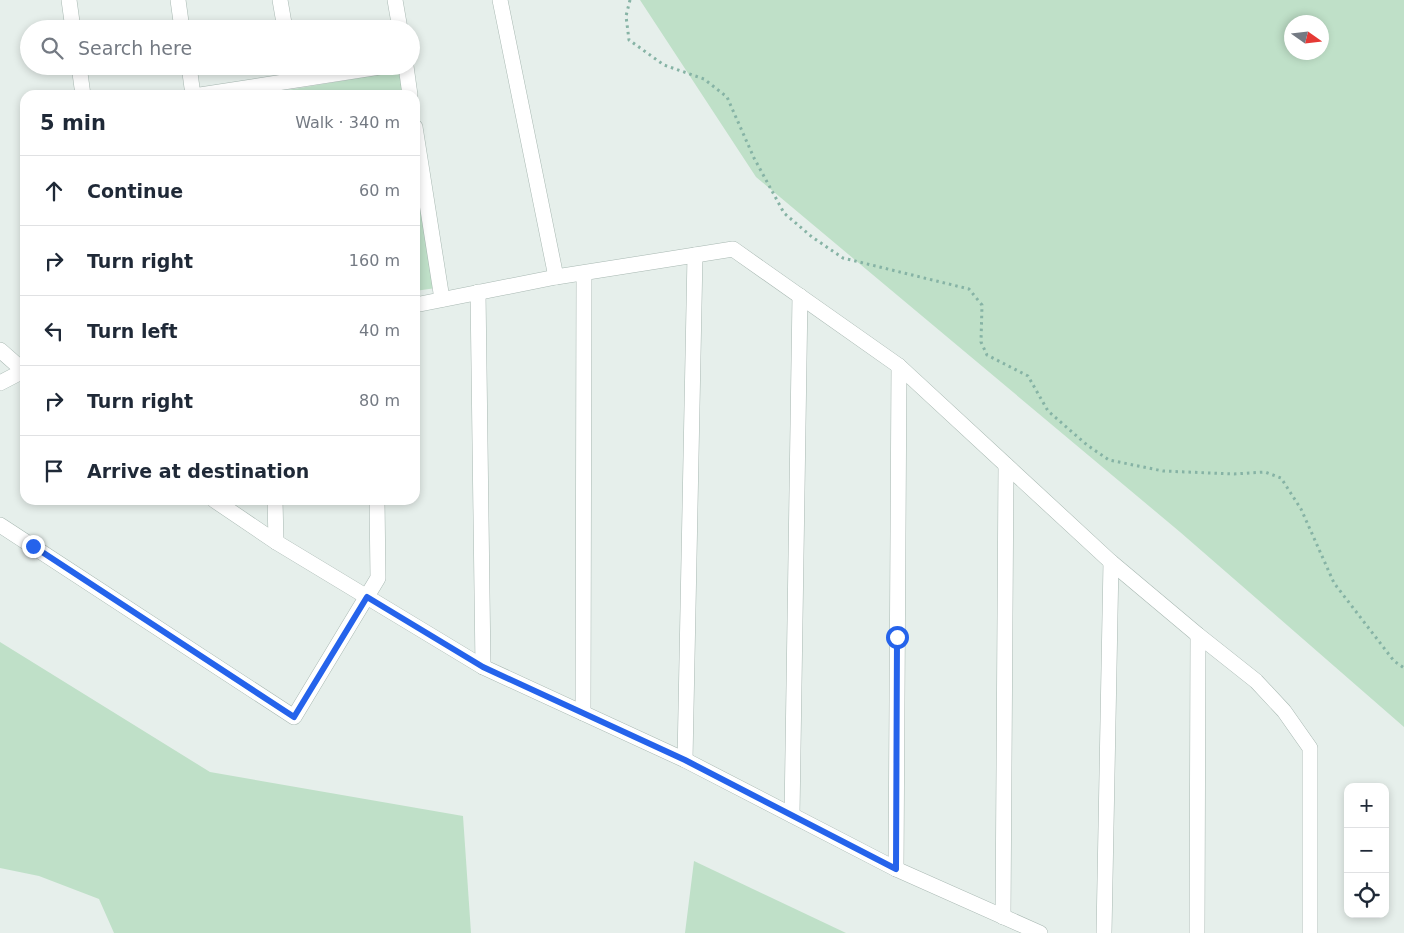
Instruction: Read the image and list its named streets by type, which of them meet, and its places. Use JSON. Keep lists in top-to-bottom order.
{
  "north": "right",
  "page": {
    "search": "Search here",
    "heading": ["5 min", "Walk · 340 m"],
    "list": [
      ["Continue", "60 m"],
      ["Turn right", "160 m"],
      ["Turn left", "40 m"],
      ["Turn right", "80 m"],
      "Arrive at destination"
    ],
    "map_buttons": ["+", "−"]
  }
}
